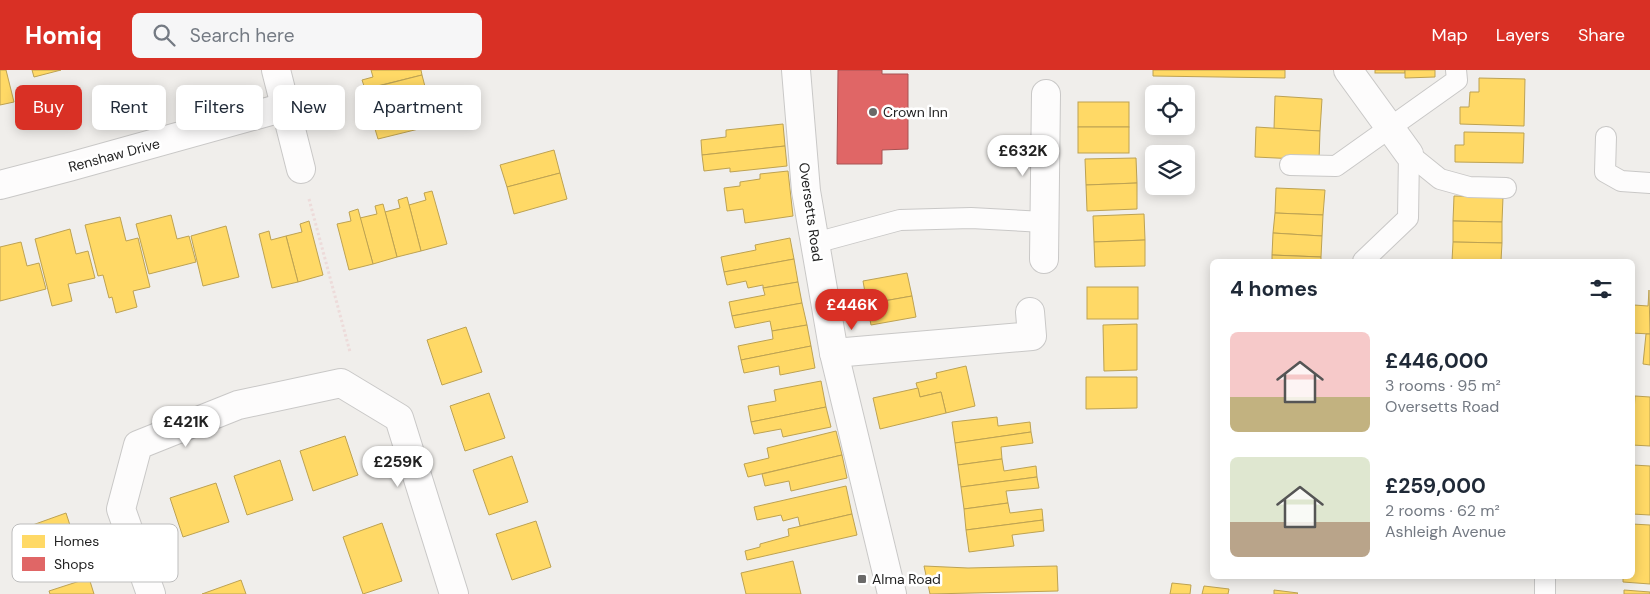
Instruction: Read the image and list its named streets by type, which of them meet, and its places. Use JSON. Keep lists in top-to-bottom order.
{
  "streets": {
    "street": ["Renshaw Drive", "Oversetts Road"]
  },
  "places": {
    "other": ["Crown Inn"],
    "transit": ["Alma Road"]
  },
  "legend": ["Homes", "Shops"],
  "page": {
    "header": "Homiq",
    "search": "Search here",
    "nav": ["Map", "Layers", "Share"],
    "chip": [
      "Buy",
      "Rent",
      "Filters",
      "New",
      "Apartment"
    ],
    "price": [
      "£632K",
      "£446K",
      "£421K",
      "£259K"
    ],
    "heading": "4 homes",
    "list": [
      {
        "name": "£446,000",
        "note": "3 rooms · 95 m² · Oversetts Road"
      },
      {
        "name": "£259,000",
        "note": "2 rooms · 62 m² · Ashleigh Avenue"
      }
    ]
  }
}
